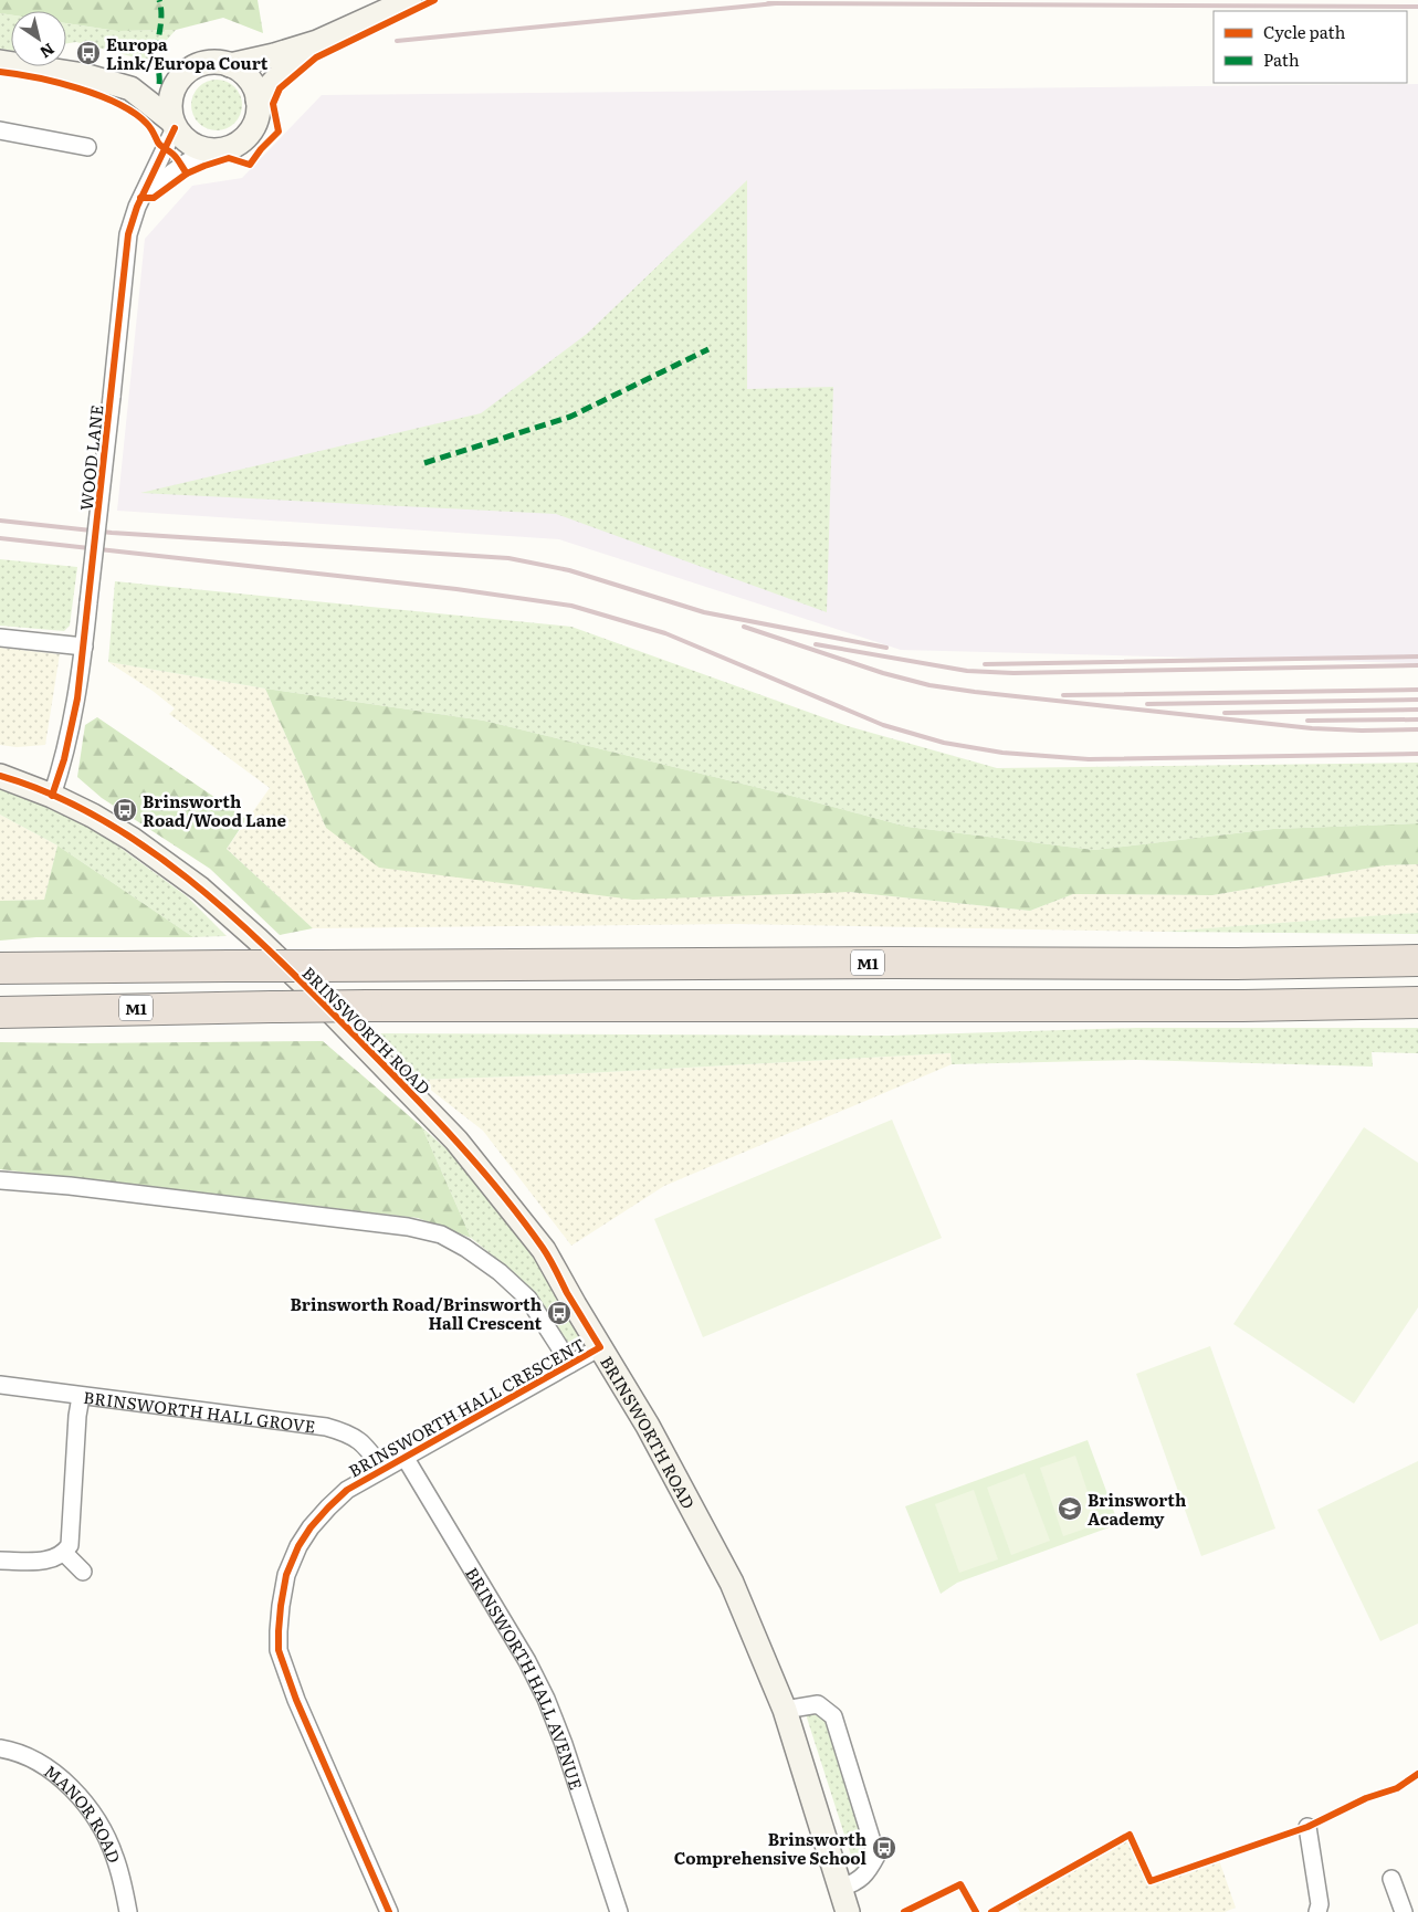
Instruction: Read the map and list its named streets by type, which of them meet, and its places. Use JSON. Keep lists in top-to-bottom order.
{
  "streets": {
    "highway": ["M1"],
    "main road": ["BRINSWORTH ROAD"],
    "street": [
      "WOOD LANE",
      "BRINSWORTH HALL CRESCENT",
      "BRINSWORTH HALL GROVE",
      "BRINSWORTH HALL AVENUE",
      "MANOR ROAD"
    ]
  },
  "crossings": [
    ["WOOD LANE", "BRINSWORTH ROAD"],
    ["BRINSWORTH ROAD", "BRINSWORTH HALL CRESCENT"],
    ["BRINSWORTH HALL CRESCENT", "BRINSWORTH HALL GROVE"],
    ["BRINSWORTH HALL CRESCENT", "BRINSWORTH HALL AVENUE"]
  ],
  "places": {
    "bus stop": [
      "Europa Link/Europa Court",
      "Brinsworth Road/Wood Lane",
      "Brinsworth Road/Brinsworth Hall Crescent",
      "Brinsworth Comprehensive School"
    ],
    "school or university": ["Brinsworth Academy"]
  },
  "legend": ["Cycle path", "Path"],
  "north": "bottom right"
}
